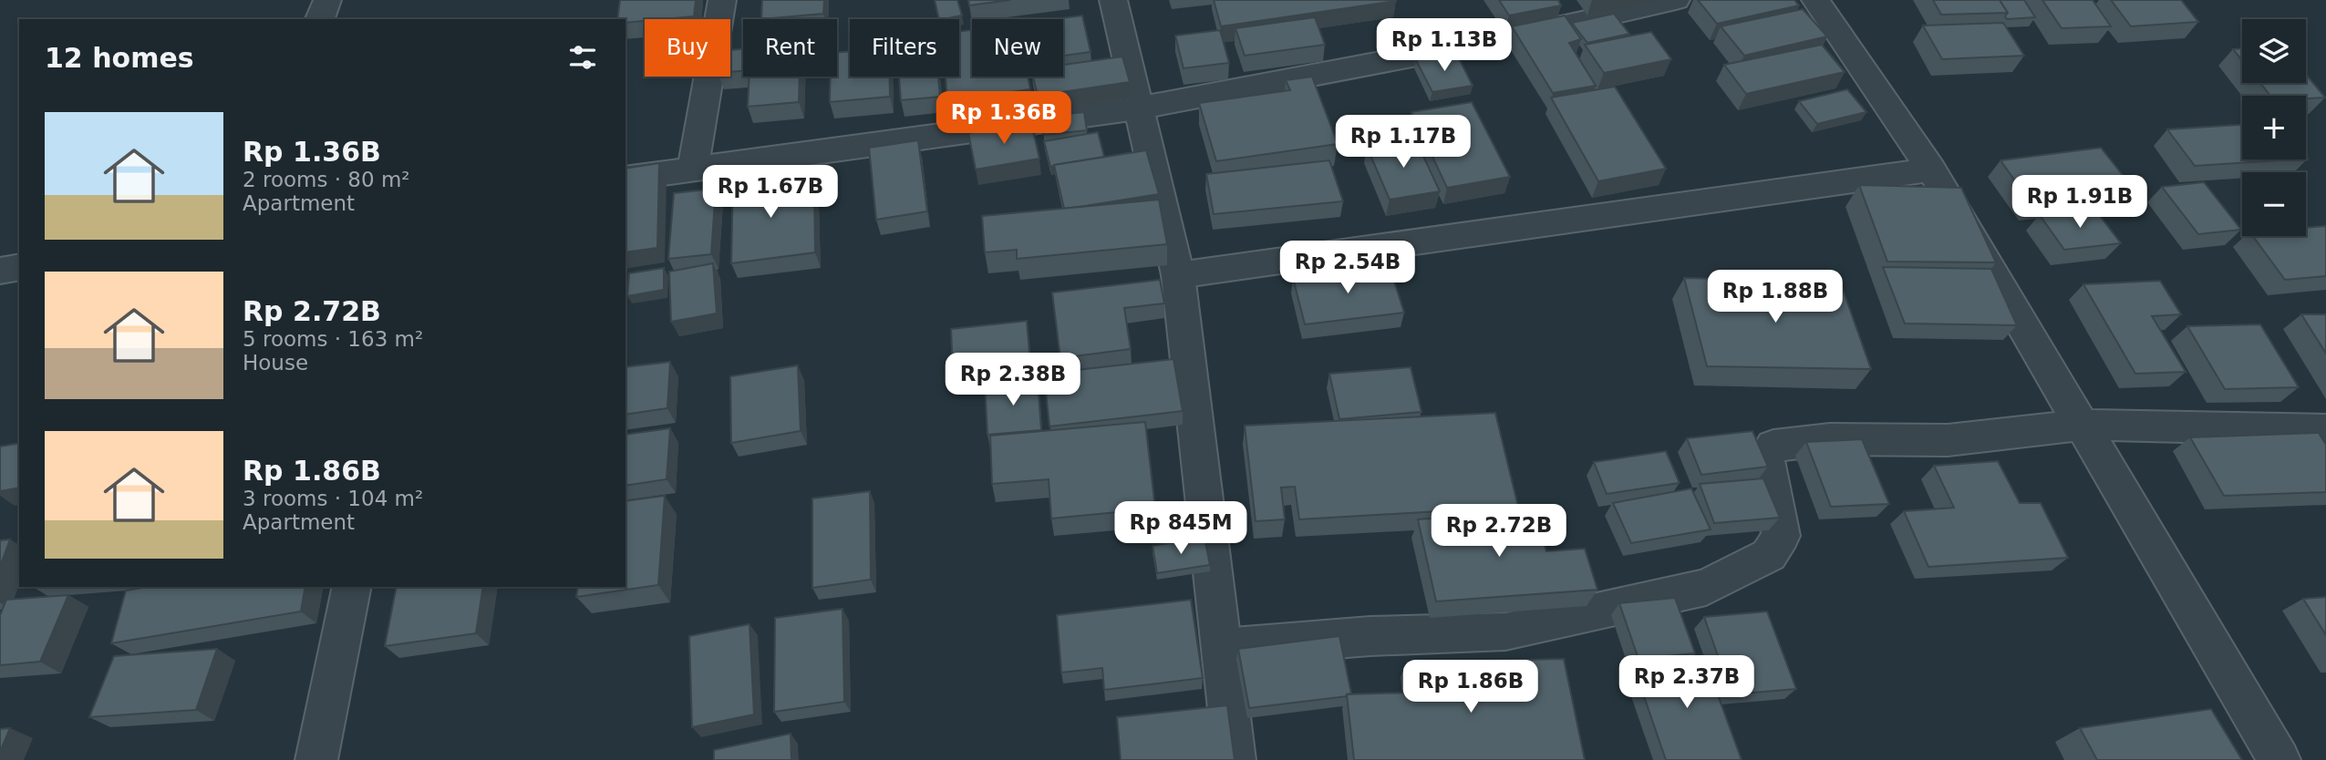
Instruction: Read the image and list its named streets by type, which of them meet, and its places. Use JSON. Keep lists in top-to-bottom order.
{
  "page": {
    "price": [
      "Rp 1.13B",
      "Rp 1.36B",
      "Rp 1.17B",
      "Rp 1.67B",
      "Rp 1.91B",
      "Rp 2.54B",
      "Rp 1.88B",
      "Rp 2.38B",
      "Rp 845M",
      "Rp 2.72B",
      "Rp 2.37B",
      "Rp 1.86B"
    ],
    "map_buttons": ["+", "−"],
    "chip": [
      "Buy",
      "Rent",
      "Filters",
      "New"
    ],
    "heading": "12 homes",
    "list": [
      {
        "name": "Rp 1.36B",
        "note": "2 rooms · 80 m² · Apartment"
      },
      {
        "name": "Rp 2.72B",
        "note": "5 rooms · 163 m² · House"
      },
      {
        "name": "Rp 1.86B",
        "note": "3 rooms · 104 m² · Apartment"
      }
    ]
  }
}
